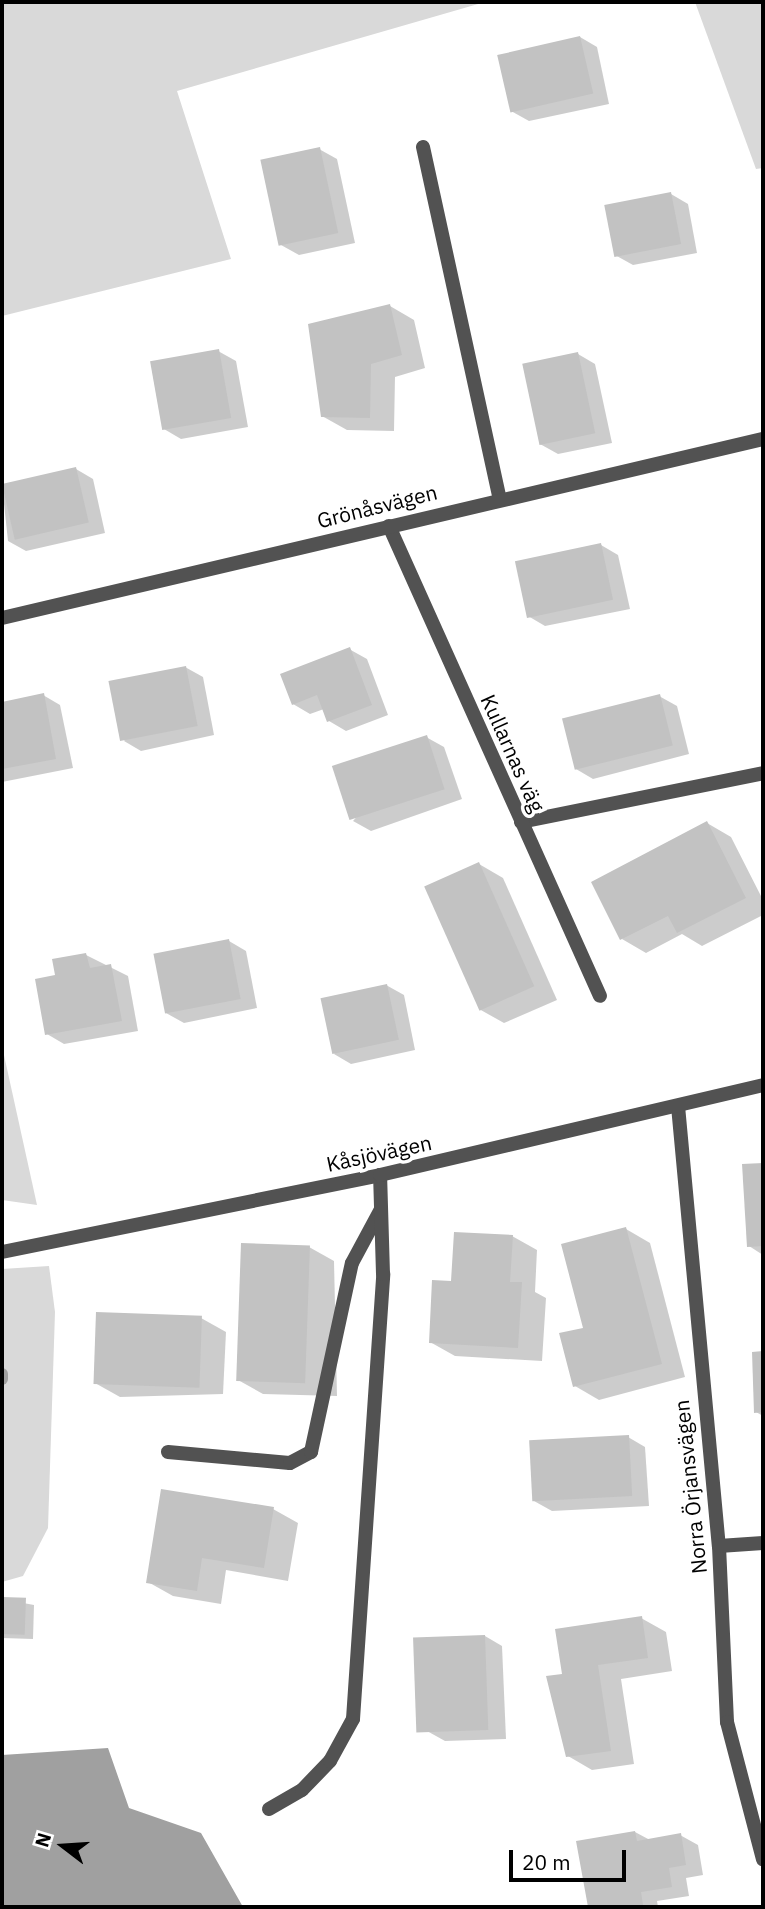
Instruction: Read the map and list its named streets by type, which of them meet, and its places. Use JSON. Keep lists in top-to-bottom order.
{
  "streets": {
    "street": [
      "Grönåsvägen",
      "Kullarnas väg",
      "Kåsjövägen",
      "Norra Örjansvägen"
    ]
  },
  "crossings": [
    ["Grönåsvägen", "Kullarnas väg"],
    ["Kåsjövägen", "Norra Örjansvägen"]
  ],
  "scale_bar": "20 m",
  "north": "left"
}
